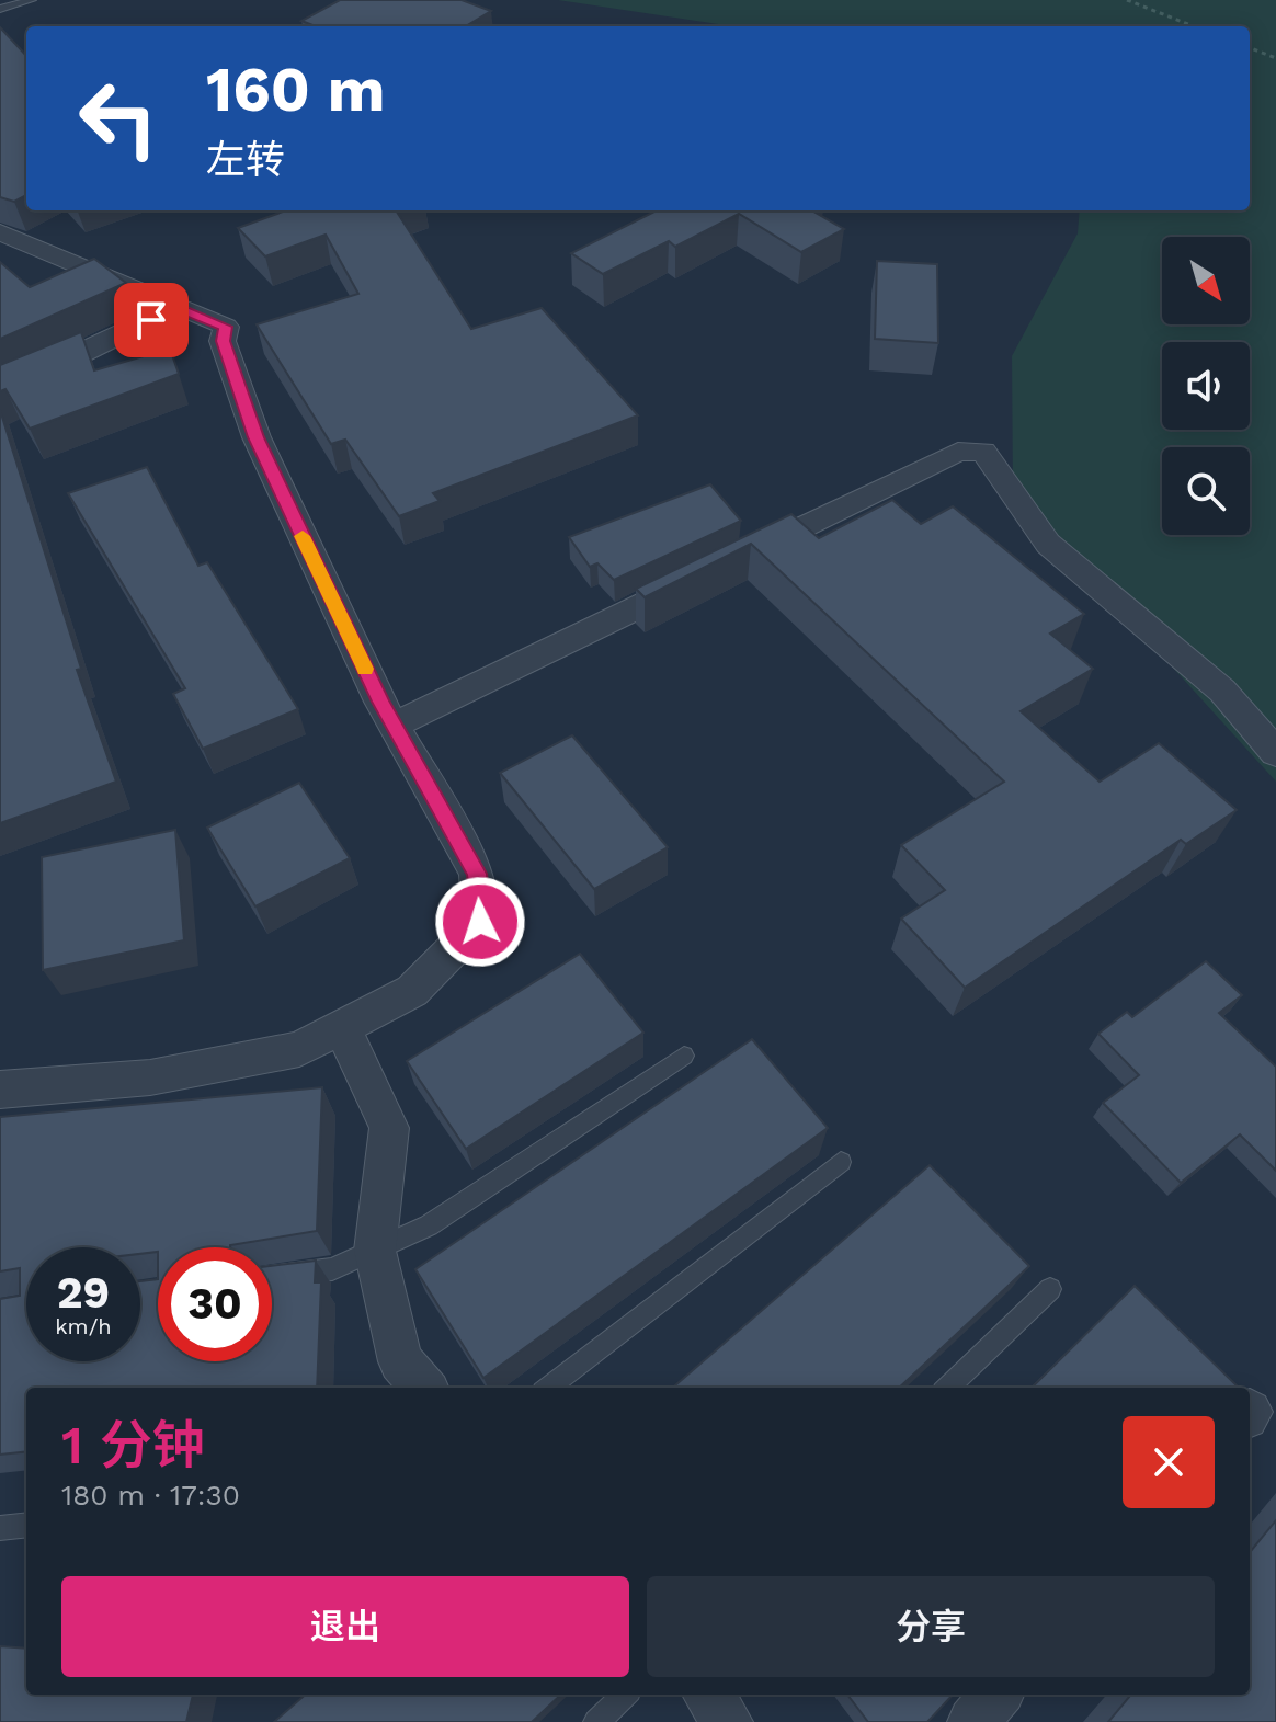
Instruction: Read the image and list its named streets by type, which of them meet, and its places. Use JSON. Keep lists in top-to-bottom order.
{
  "north": "bottom right",
  "page": {
    "turn": ["160 m", "左转"],
    "speed": "29 km/h",
    "limit": "30",
    "heading": ["1 分钟", "180 m · 17:30"],
    "buttons": ["退出", "分享"]
  }
}
